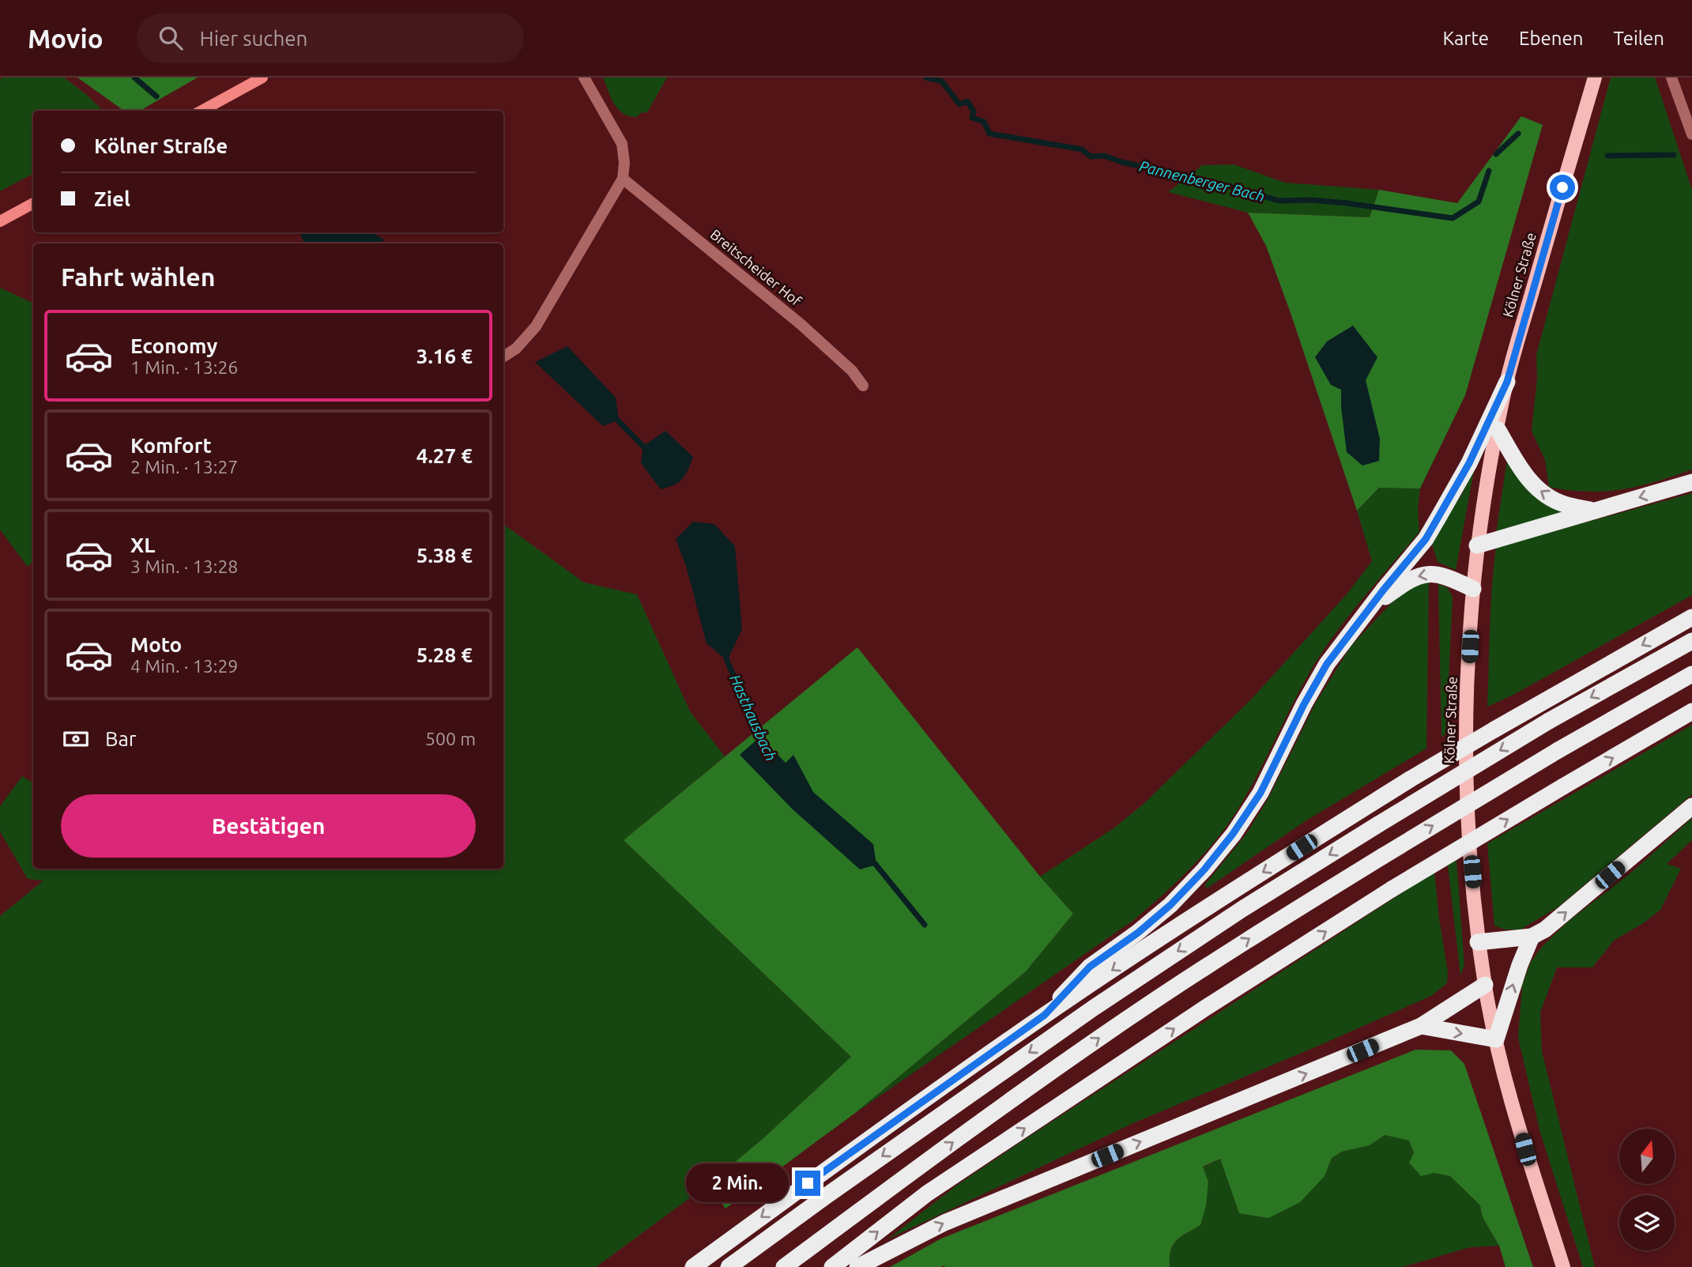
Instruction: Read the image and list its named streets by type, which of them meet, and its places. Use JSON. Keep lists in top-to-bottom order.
{
  "streets": {
    "main road": ["Kölner Straße"],
    "street": ["Breitscheider Hof"]
  },
  "water": ["Pannenberger Bach", "Hasthausbach"],
  "north": "top",
  "page": {
    "header": "Movio",
    "search": "Hier suchen",
    "nav": ["Karte", "Ebenen", "Teilen"],
    "banner": ["Kölner Straße", "Ziel"],
    "heading": "Fahrt wählen",
    "list": [
      {
        "name": "Economy",
        "note": "1 Min. · 13:26",
        "value": "3.16 €"
      },
      {
        "name": "Komfort",
        "note": "2 Min. · 13:27",
        "value": "4.27 €"
      },
      {
        "name": "XL",
        "note": "3 Min. · 13:28",
        "value": "5.38 €"
      },
      {
        "name": "Moto",
        "note": "4 Min. · 13:29",
        "value": "5.28 €"
      }
    ],
    "pay": ["Bar", "500 m"],
    "buttons": "Bestätigen",
    "bubble": "2 Min."
  }
}
